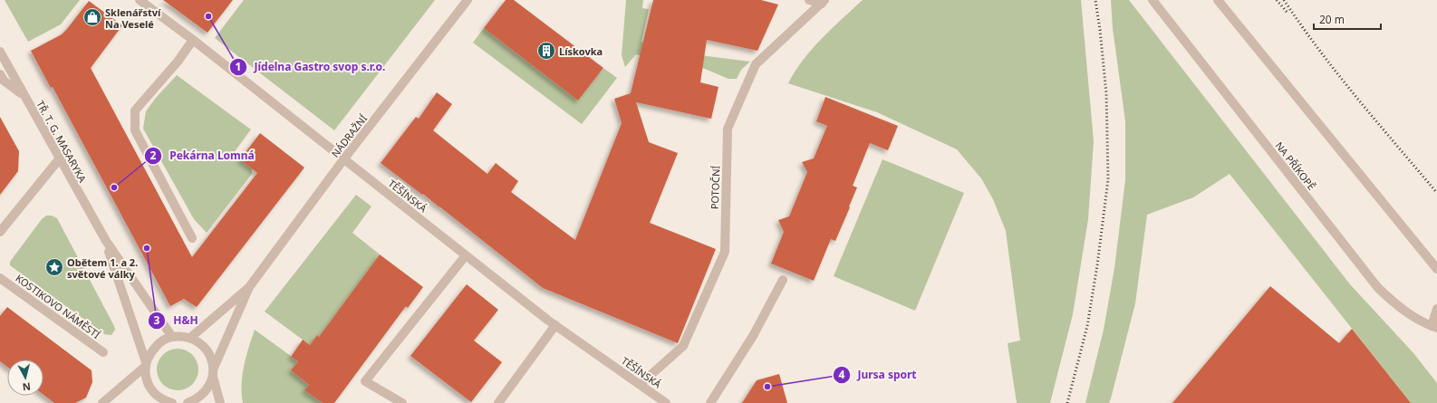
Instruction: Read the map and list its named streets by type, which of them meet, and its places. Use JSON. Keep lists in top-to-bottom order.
{
  "streets": {
    "street": [
      "NÁDRAŽNÍ",
      "TŘ. T. G. MASARYKA",
      "NA PŘÍKOPĚ",
      "POTOČNÍ",
      "TĚŠÍNSKÁ",
      "KOSTIKOVO NÁMĚSTÍ"
    ]
  },
  "crossings": [
    ["NÁDRAŽNÍ", "TĚŠÍNSKÁ"],
    ["POTOČNÍ", "TĚŠÍNSKÁ"]
  ],
  "places": {
    "other": [
      "Jídelna Gastro svop s.r.o.",
      "Pekárna Lomná",
      "H&H",
      "Jursa sport"
    ],
    "shop": ["Sklenářství Na Veselé"],
    "building": ["Lískovka"],
    "place": ["Obětem 1. a 2. světové války"]
  },
  "scale_bar": "20 m",
  "north": "bottom"
}
